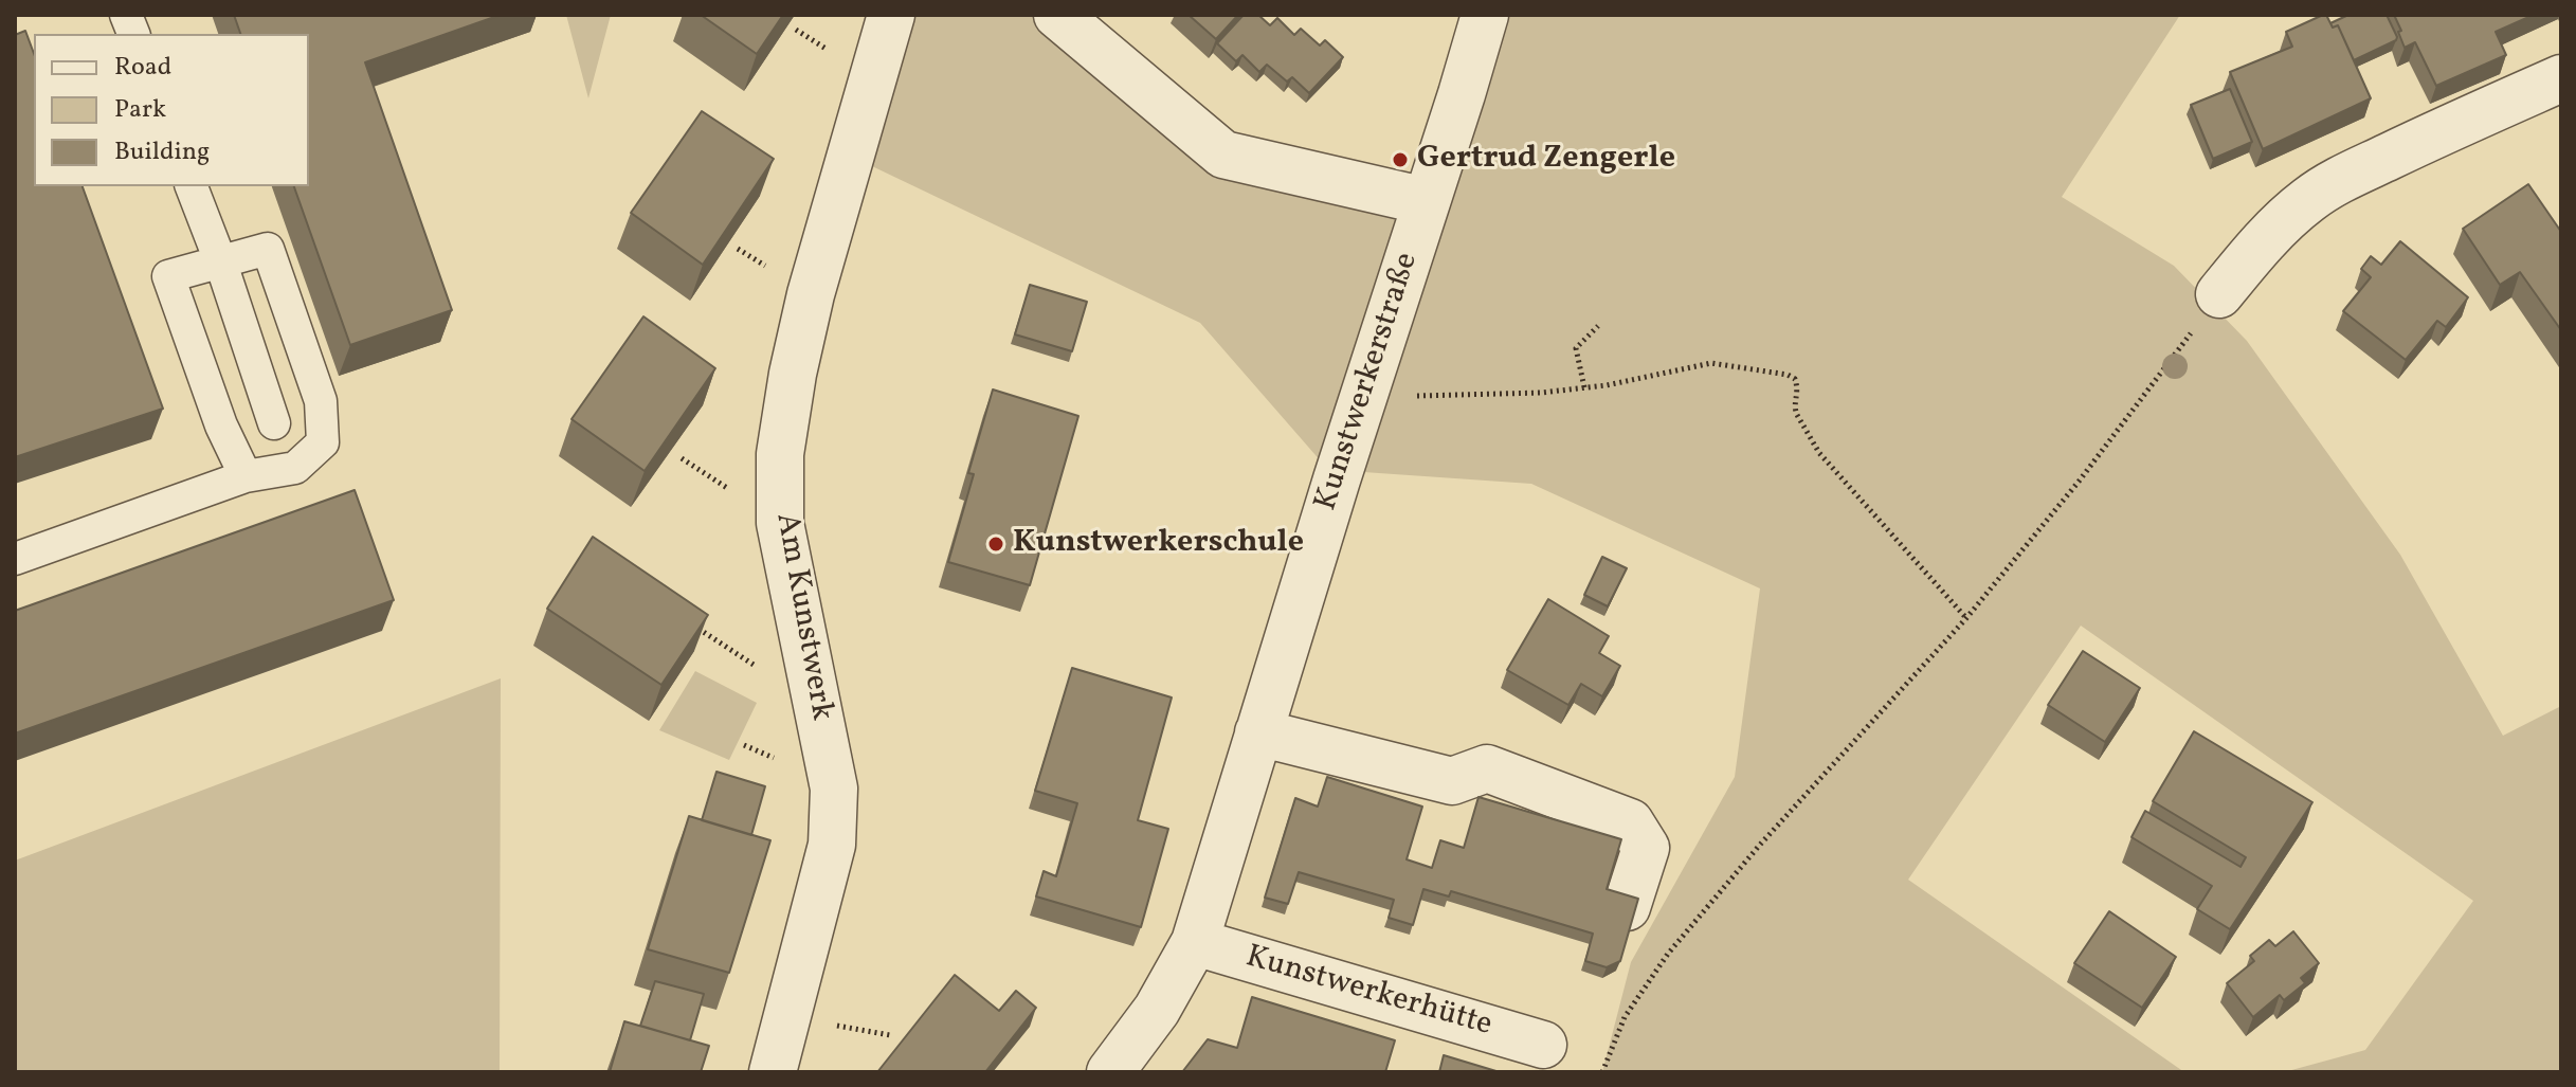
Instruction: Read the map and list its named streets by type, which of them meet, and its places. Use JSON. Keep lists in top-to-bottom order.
{
  "streets": {
    "street": ["Kunstwerkerstraße", "Am Kunstwerk", "Kunstwerkerhütte"]
  },
  "crossings": [
    ["Kunstwerkerstraße", "Kunstwerkerhütte"]
  ],
  "places": ["Gertrud Zengerle", "Kunstwerkerschule"],
  "legend": ["Road", "Park", "Building"]
}
